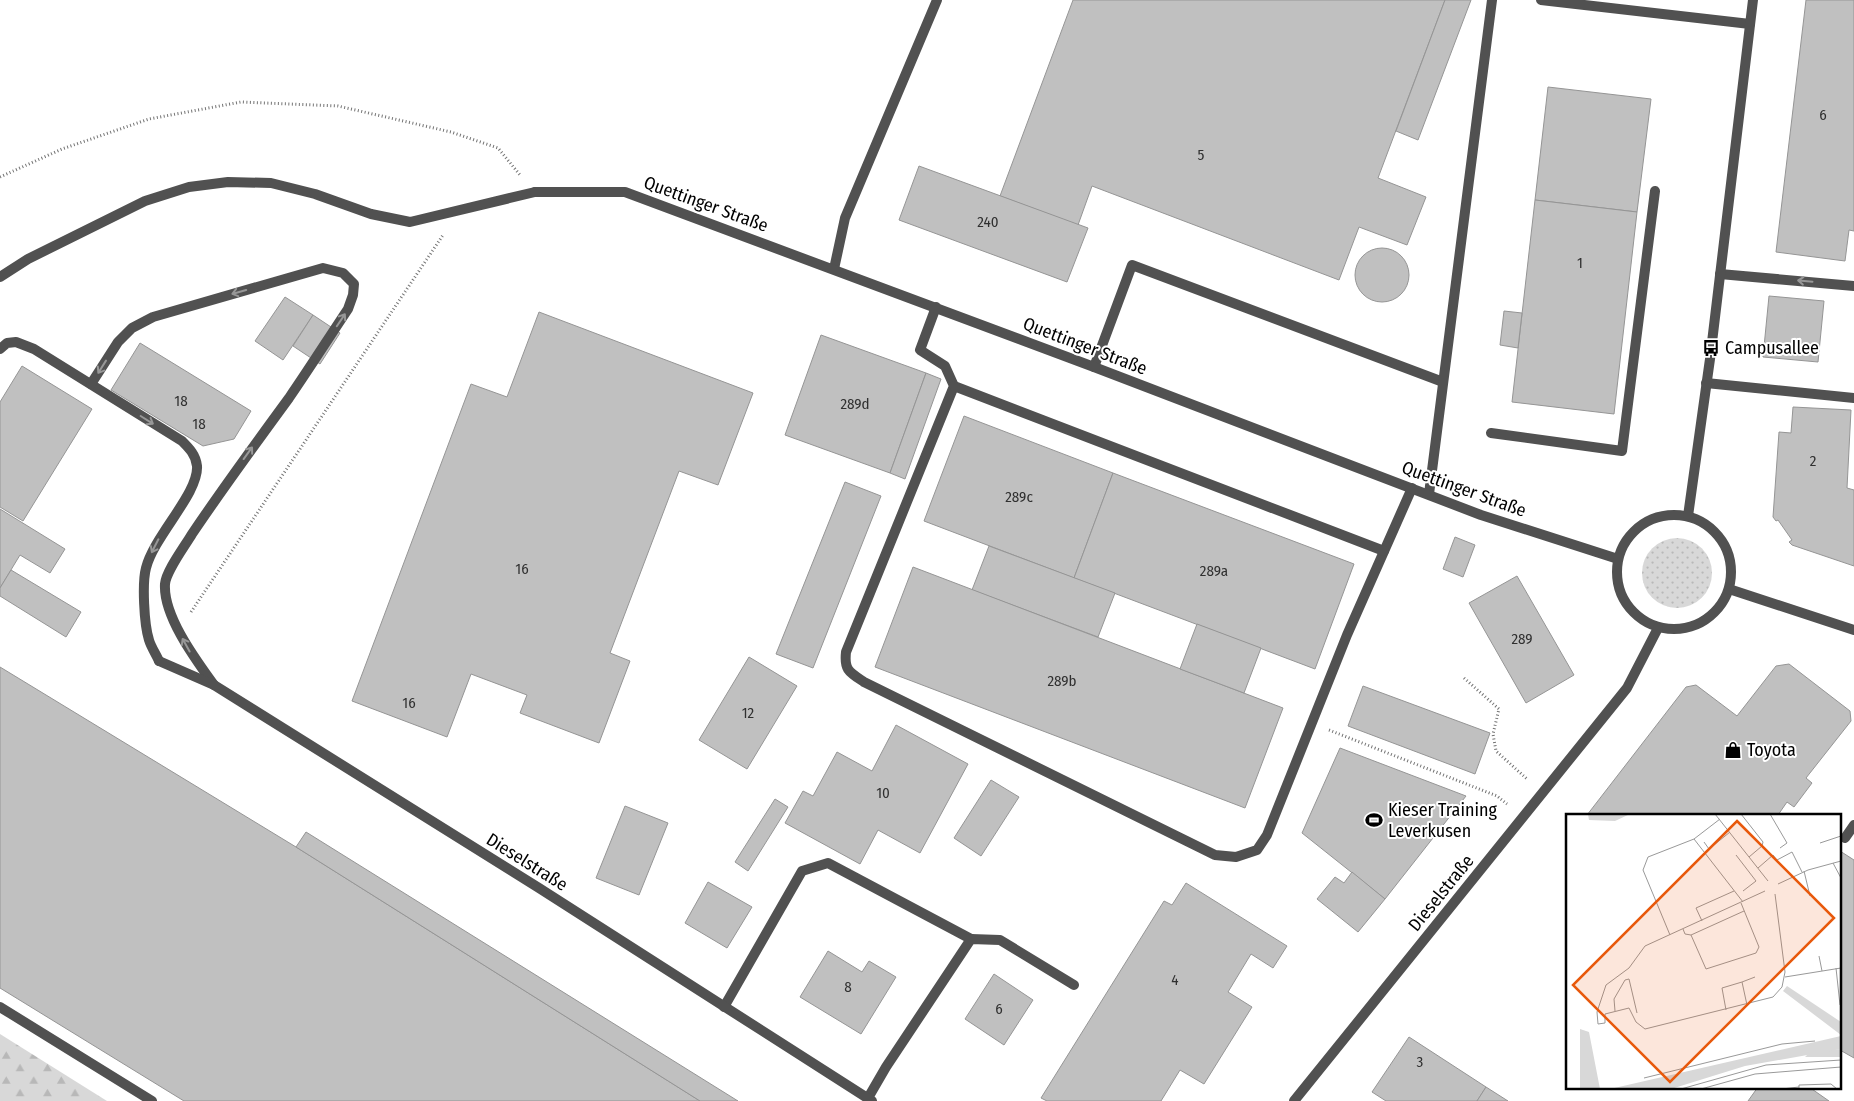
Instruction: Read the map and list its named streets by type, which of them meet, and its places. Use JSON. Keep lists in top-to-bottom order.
{
  "streets": {
    "street": ["Quettinger Straße", "Dieselstraße"]
  },
  "crossings": [
    ["Quettinger Straße", "Dieselstraße"]
  ],
  "places": {
    "bus stop": ["Campusallee"],
    "shop": ["Toyota"],
    "sports": ["Kieser Training Leverkusen"]
  },
  "house_numbers": [
    "6",
    "5",
    "240",
    "1",
    "18",
    "289d",
    "18",
    "2",
    "289c",
    "16",
    "289a",
    "289",
    "289b",
    "16",
    "12",
    "10",
    "4",
    "8",
    "6",
    "3"
  ]
}
